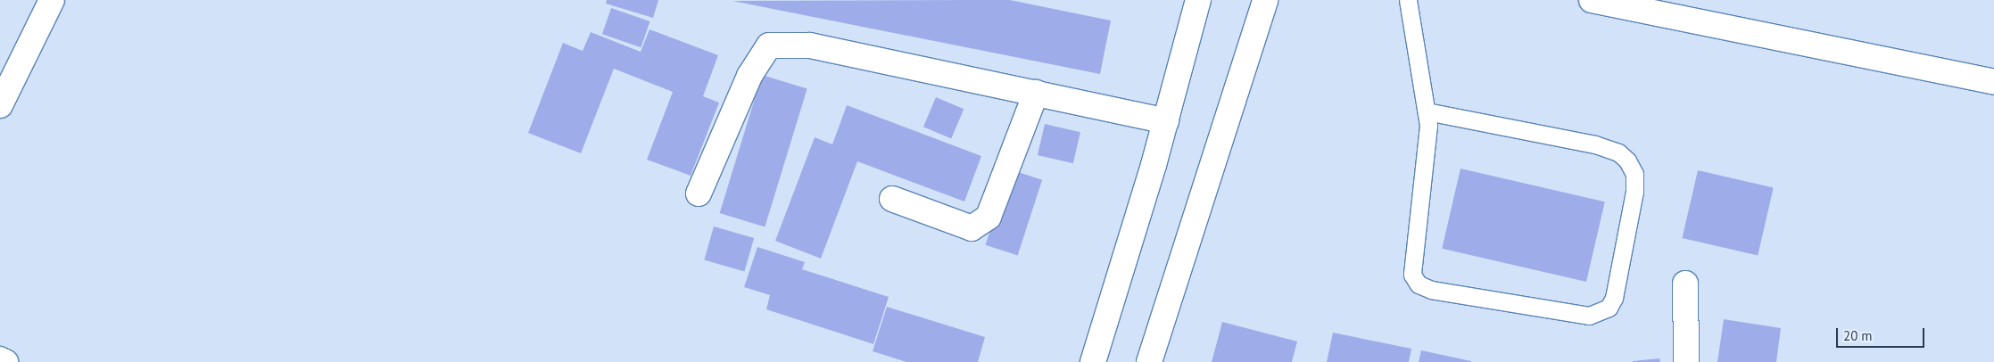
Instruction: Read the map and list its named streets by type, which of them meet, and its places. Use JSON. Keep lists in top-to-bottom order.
{
  "scale_bar": "20 m"
}
